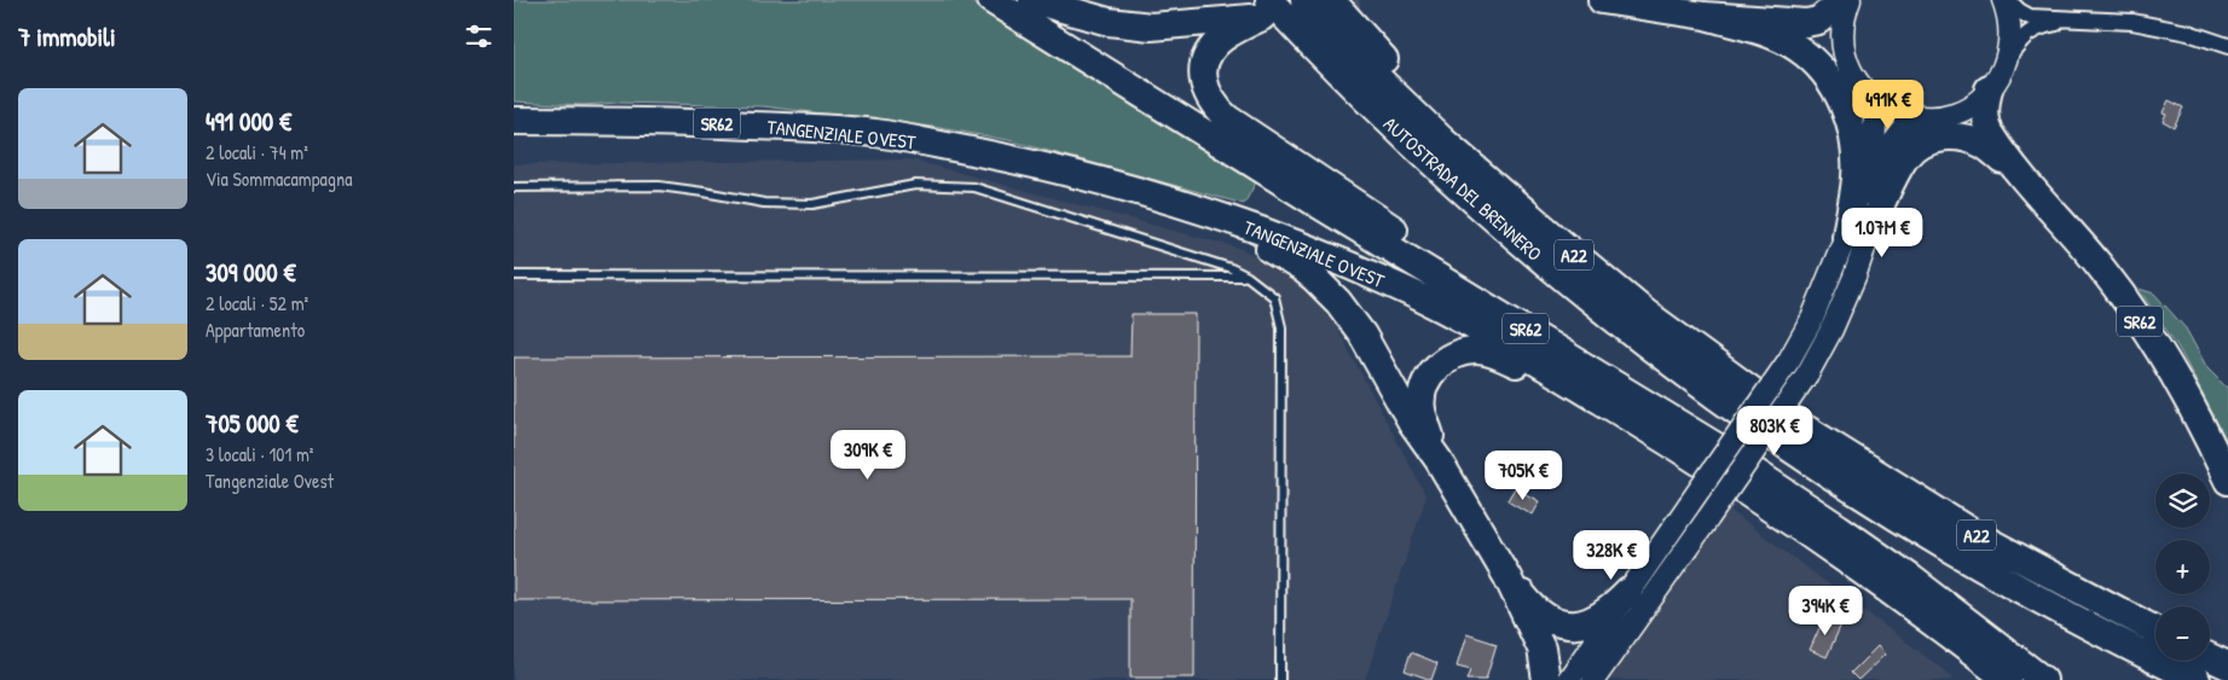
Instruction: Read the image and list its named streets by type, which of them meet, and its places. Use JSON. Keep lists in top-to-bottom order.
{
  "streets": {
    "highway": [
      "SR62",
      "TANGENZIALE OVEST",
      "AUTOSTRADA DEL BRENNERO",
      "A22"
    ]
  },
  "crossings": [
    ["SR62", "TANGENZIALE OVEST"]
  ],
  "page": {
    "heading": "7 immobili",
    "list": [
      {
        "name": "491 000 €",
        "note": "2 locali · 74 m² · Via Sommacampagna"
      },
      {
        "name": "309 000 €",
        "note": "2 locali · 52 m² · Appartamento"
      },
      {
        "name": "705 000 €",
        "note": "3 locali · 101 m² · Tangenziale Ovest"
      }
    ],
    "price": [
      "491K €",
      "1.07M €",
      "803K €",
      "309K €",
      "705K €",
      "328K €",
      "394K €"
    ],
    "map_buttons": ["+", "−"]
  }
}
